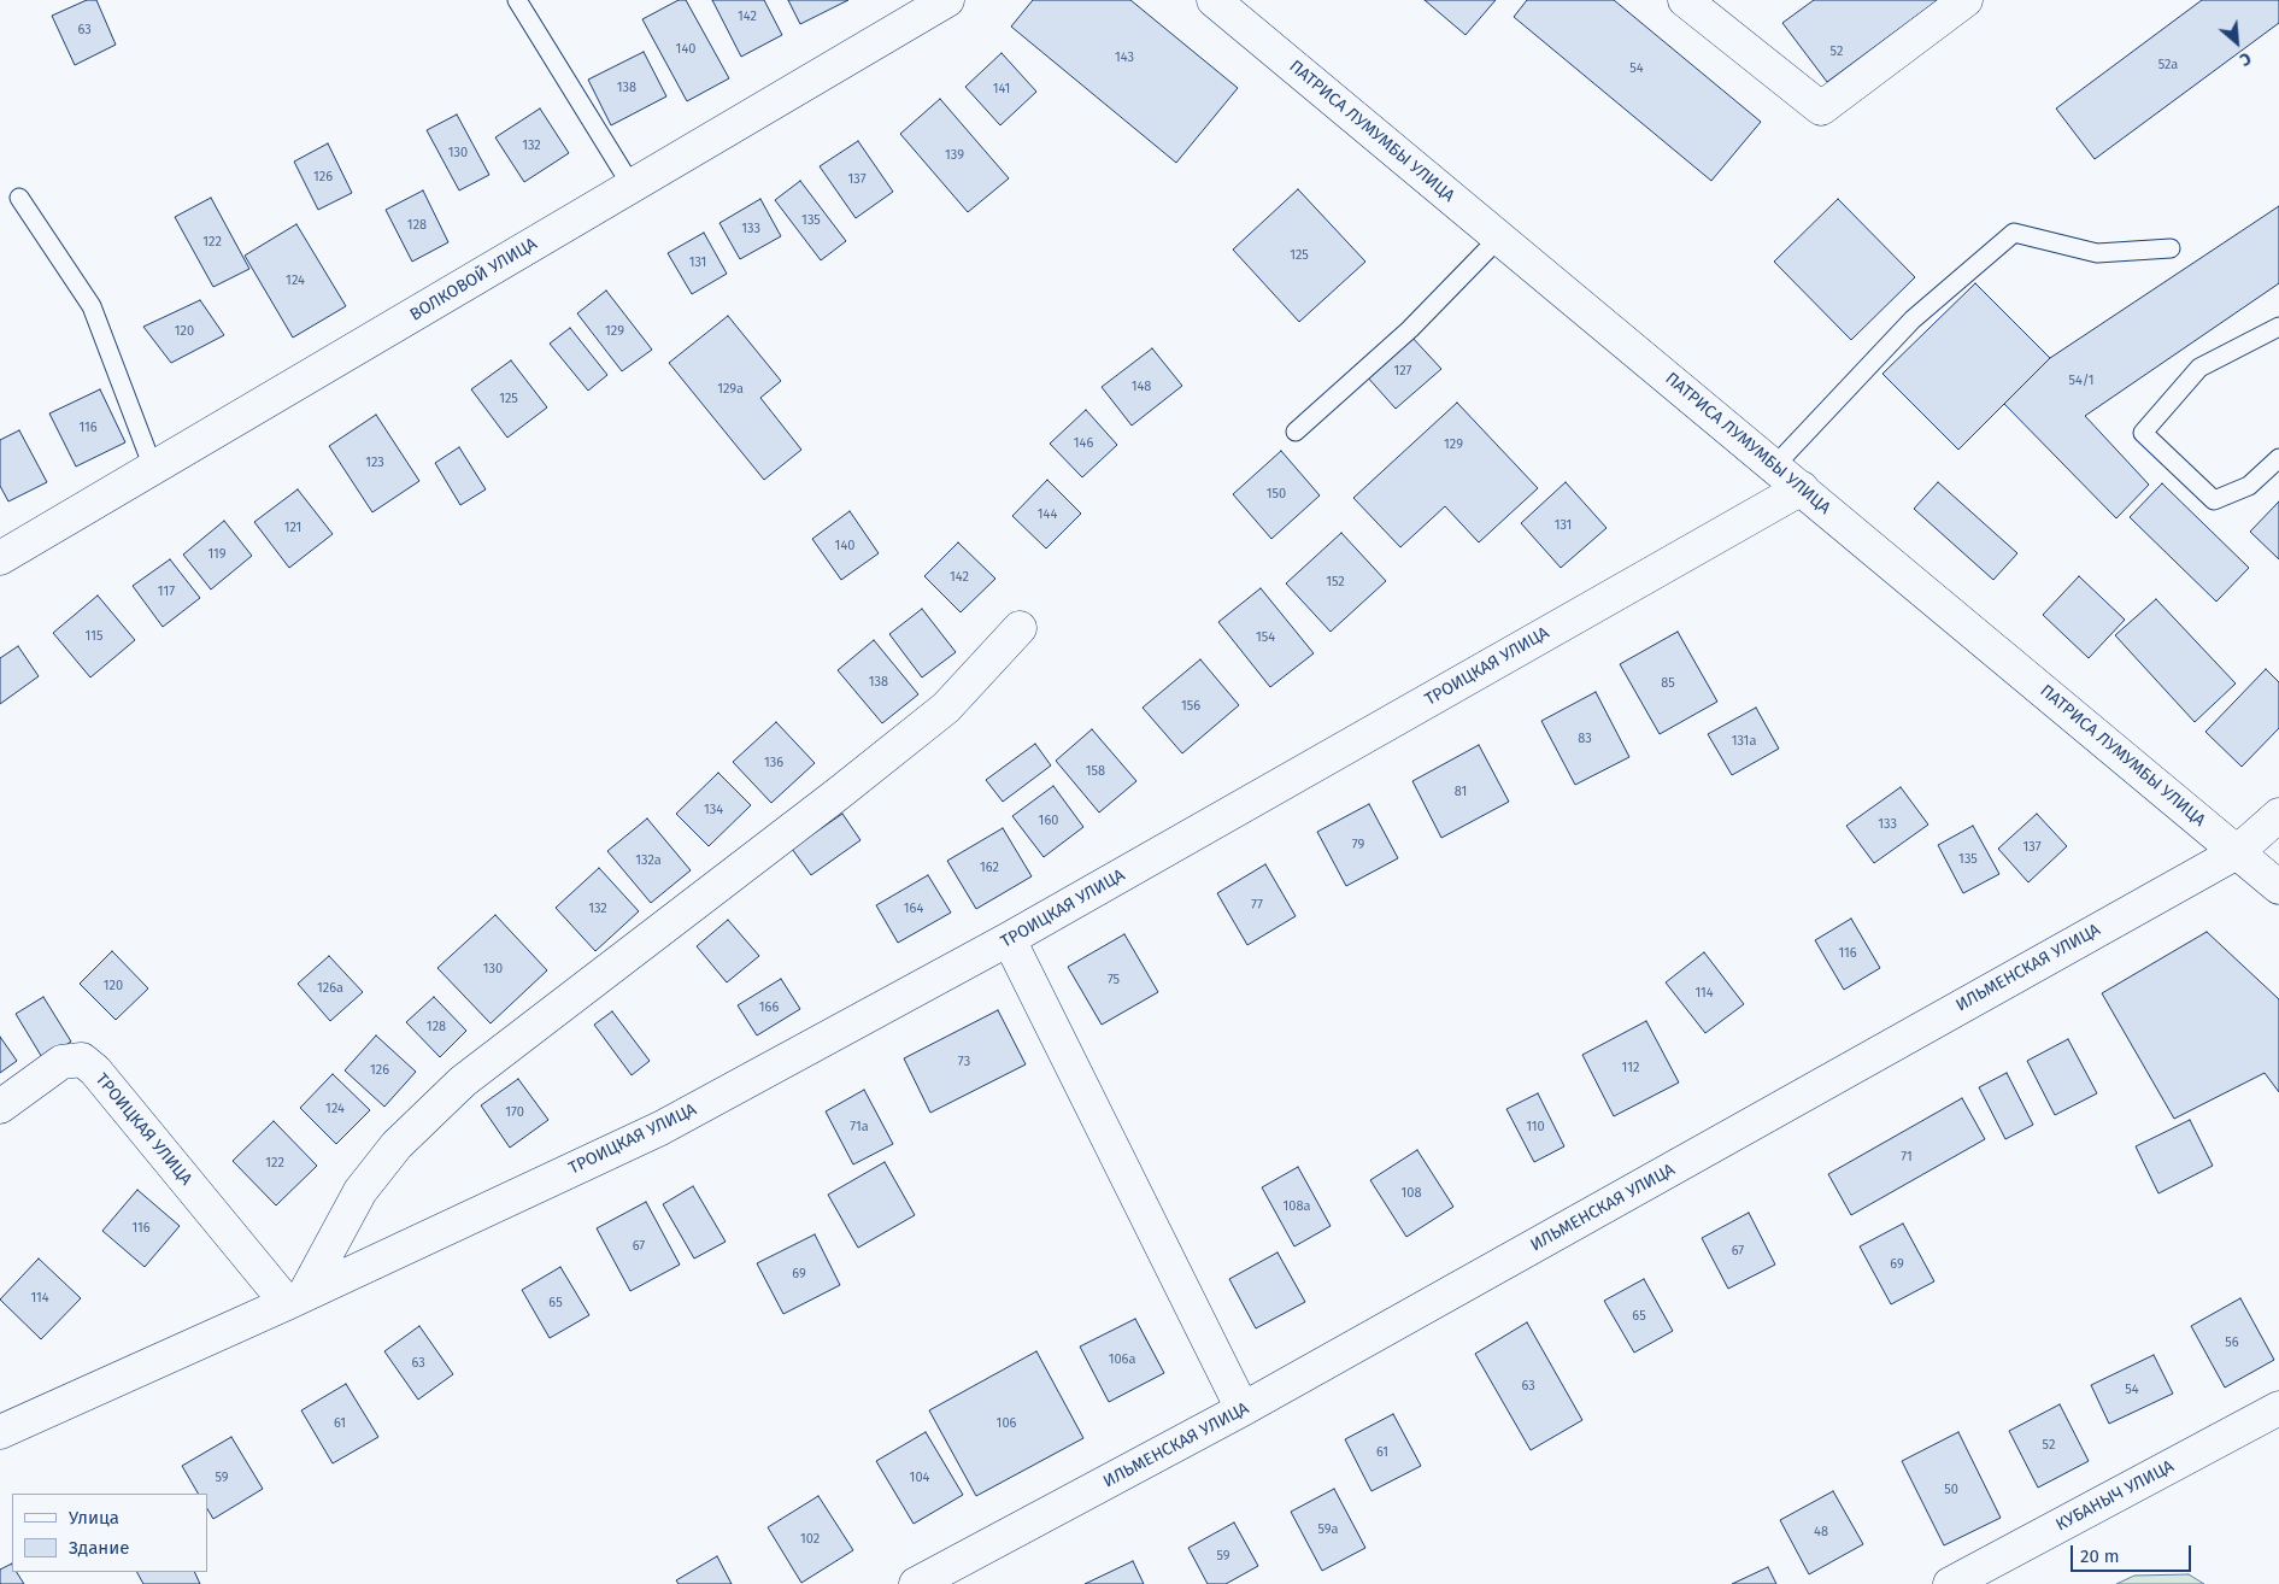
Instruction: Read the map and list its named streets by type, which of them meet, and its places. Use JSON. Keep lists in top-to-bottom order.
{
  "streets": {
    "street": [
      "ПАТРИСА ЛУМУМБЫ УЛИЦА",
      "ВОЛКОВОЙ УЛИЦА",
      "ТРОИЦКАЯ УЛИЦА",
      "ИЛЬМЕНСКАЯ УЛИЦА",
      "КУБАНЫЧ УЛИЦА"
    ]
  },
  "crossings": [
    ["ПАТРИСА ЛУМУМБЫ УЛИЦА", "ТРОИЦКАЯ УЛИЦА"],
    ["ПАТРИСА ЛУМУМБЫ УЛИЦА", "ИЛЬМЕНСКАЯ УЛИЦА"]
  ],
  "house_numbers": [
    "142",
    "63",
    "140",
    "52",
    "143",
    "52а",
    "54",
    "138",
    "141",
    "132",
    "130",
    "139",
    "126",
    "137",
    "135",
    "128",
    "133",
    "122",
    "125",
    "131",
    "124",
    "120",
    "129",
    "127",
    "54/1",
    "148",
    "129а",
    "125",
    "116",
    "146",
    "129",
    "123",
    "150",
    "144",
    "131",
    "121",
    "140",
    "119",
    "142",
    "152",
    "117",
    "115",
    "154",
    "138",
    "85",
    "156",
    "83",
    "131а",
    "136",
    "158",
    "81",
    "134",
    "160",
    "133",
    "79",
    "137",
    "135",
    "132а",
    "162",
    "77",
    "132",
    "164",
    "116",
    "130",
    "75",
    "120",
    "126а",
    "114",
    "166",
    "128",
    "73",
    "112",
    "126",
    "124",
    "170",
    "71а",
    "110",
    "71",
    "122",
    "108",
    "108а",
    "116",
    "67",
    "67",
    "69",
    "69",
    "114",
    "65",
    "65",
    "56",
    "106а",
    "63",
    "63",
    "54",
    "61",
    "106",
    "52",
    "61",
    "59",
    "104",
    "50",
    "59а",
    "48",
    "102",
    "59"
  ],
  "legend": ["Улица", "Здание"],
  "scale_bar": "20 m",
  "north": "bottom right"
}
